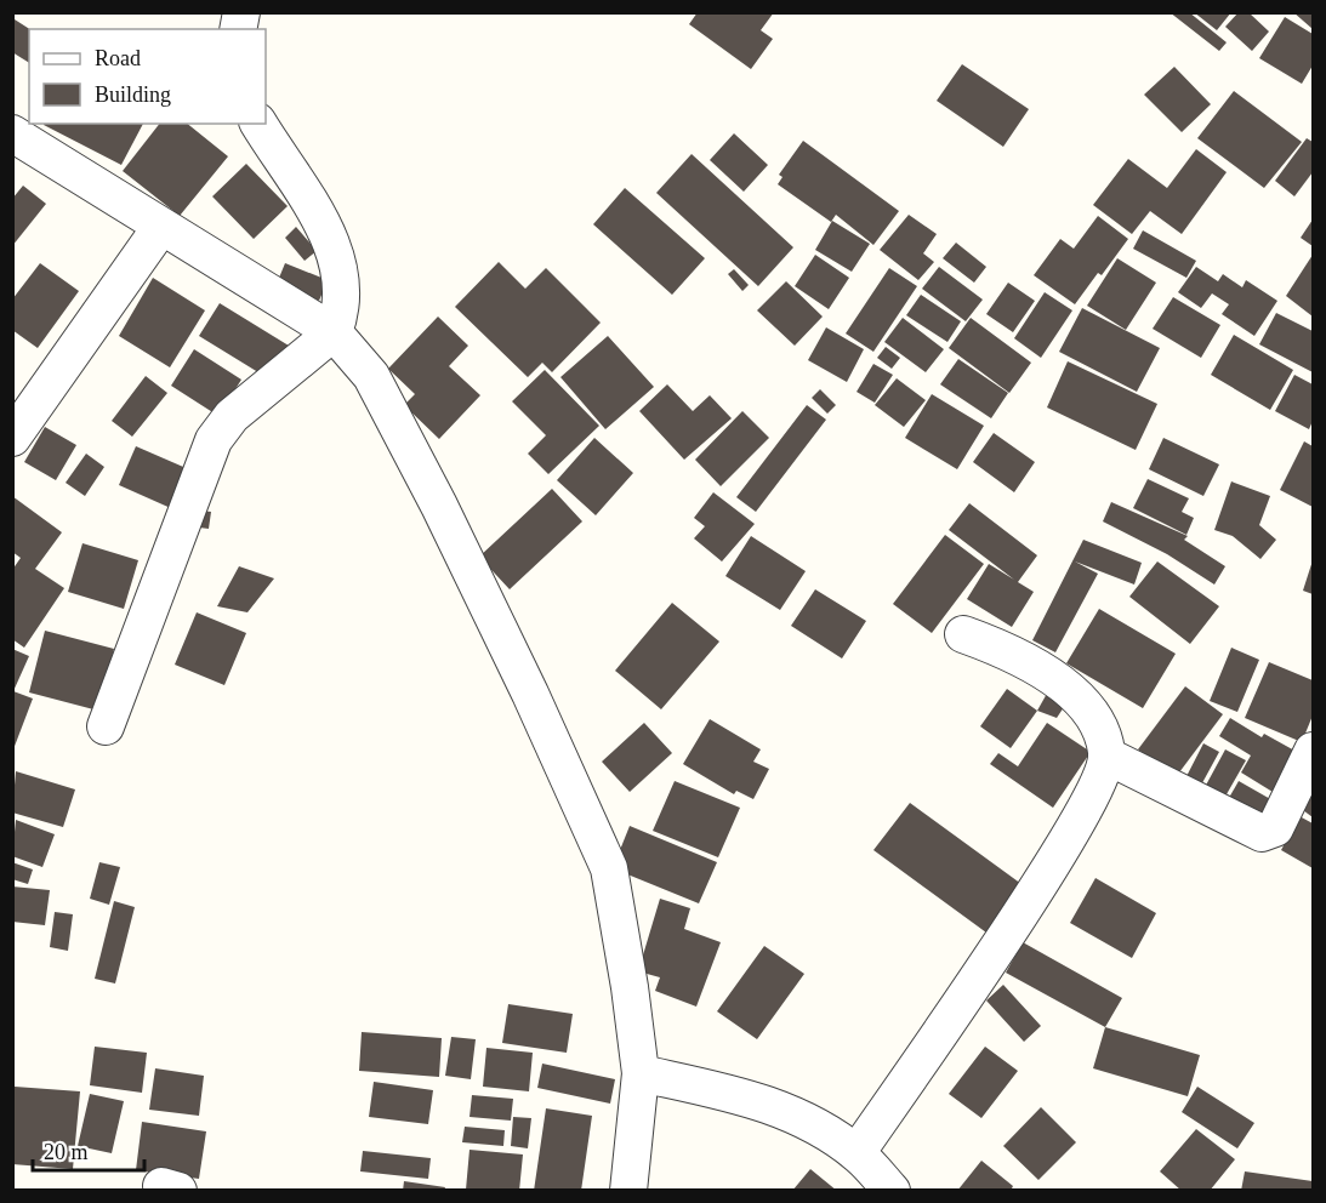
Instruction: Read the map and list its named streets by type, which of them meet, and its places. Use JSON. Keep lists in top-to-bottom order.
{
  "legend": ["Road", "Building"],
  "scale_bar": "20 m"
}
